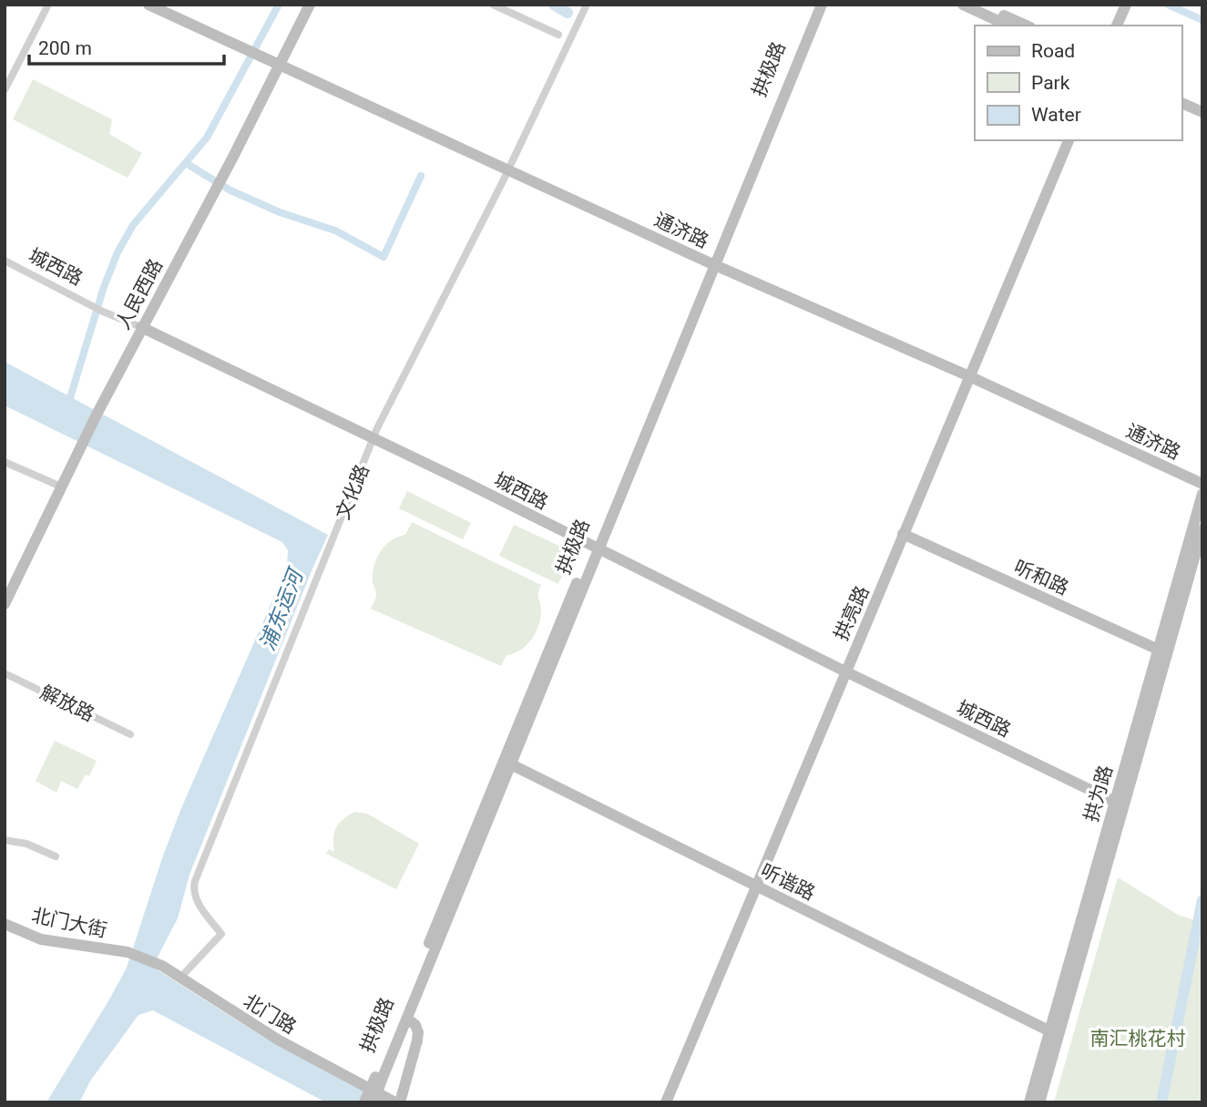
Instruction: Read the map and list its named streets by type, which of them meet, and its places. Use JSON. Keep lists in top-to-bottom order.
{
  "streets": {
    "street": [
      "拱极路",
      "通济路",
      "城西路",
      "人民西路",
      "文化路",
      "听和路",
      "拱亮路",
      "解放路",
      "拱为路",
      "听谐路",
      "北门大街",
      "北门路"
    ]
  },
  "crossings": [
    ["拱极路", "通济路"],
    ["拱极路", "城西路"],
    ["拱极路", "听谐路"],
    ["拱极路", "北门路"],
    ["通济路", "人民西路"],
    ["通济路", "文化路"],
    ["通济路", "拱亮路"],
    ["城西路", "人民西路"],
    ["城西路", "文化路"],
    ["城西路", "拱亮路"],
    ["城西路", "拱为路"],
    ["文化路", "北门路"],
    ["听和路", "拱亮路"],
    ["听和路", "拱为路"],
    ["拱亮路", "听谐路"],
    ["拱为路", "听谐路"],
    ["北门大街", "北门路"]
  ],
  "water": ["浦东运河"],
  "parks": ["南汇桃花村"],
  "legend": ["Road", "Park", "Water"],
  "scale_bar": "200 m"
}
